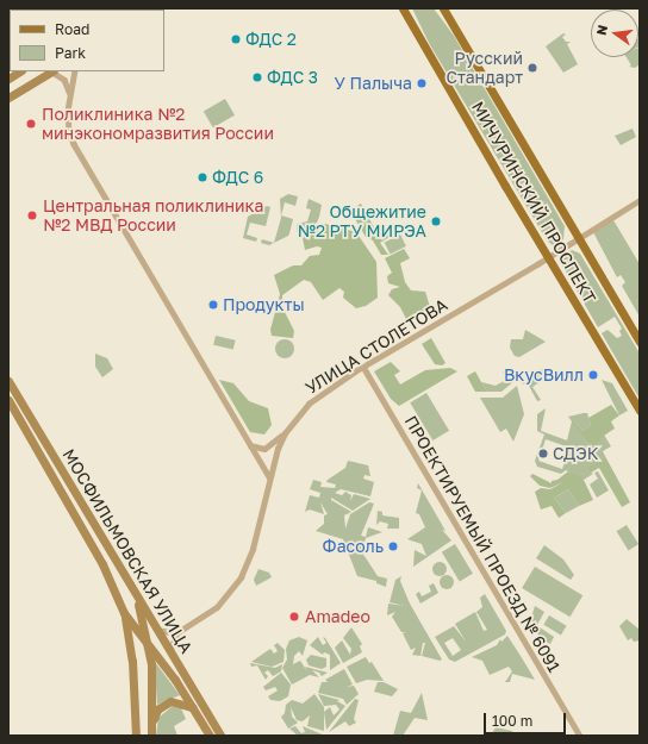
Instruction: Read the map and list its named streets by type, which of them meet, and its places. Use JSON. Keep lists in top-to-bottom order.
{
  "streets": {
    "main road": ["МИЧУРИНСКИЙ ПРОСПЕКТ", "МОСФИЛЬМОВСКАЯ УЛИЦА"],
    "street": ["УЛИЦА СТОЛЕТОВА", "ПРОЕКТИРУЕМЫЙ ПРОЕЗД № 6091"]
  },
  "crossings": [
    ["МИЧУРИНСКИЙ ПРОСПЕКТ", "УЛИЦА СТОЛЕТОВА"],
    ["УЛИЦА СТОЛЕТОВА", "ПРОЕКТИРУЕМЫЙ ПРОЕЗД № 6091"]
  ],
  "places": [
    "ФДС 2",
    "Русский Стандарт",
    "ФДС 3",
    "У Палыча",
    "Поликлиника №2 минэкономразвития России",
    "ФДС 6",
    "Центральная поликлиника №2 МВД России",
    "Общежитие №2 РТУ МИРЭА",
    "Продукты",
    "ВкусВилл",
    "СДЭК",
    "Фасоль",
    "Amadeo"
  ],
  "legend": ["Road", "Park"],
  "scale_bar": "100 m",
  "north": "left"
}
